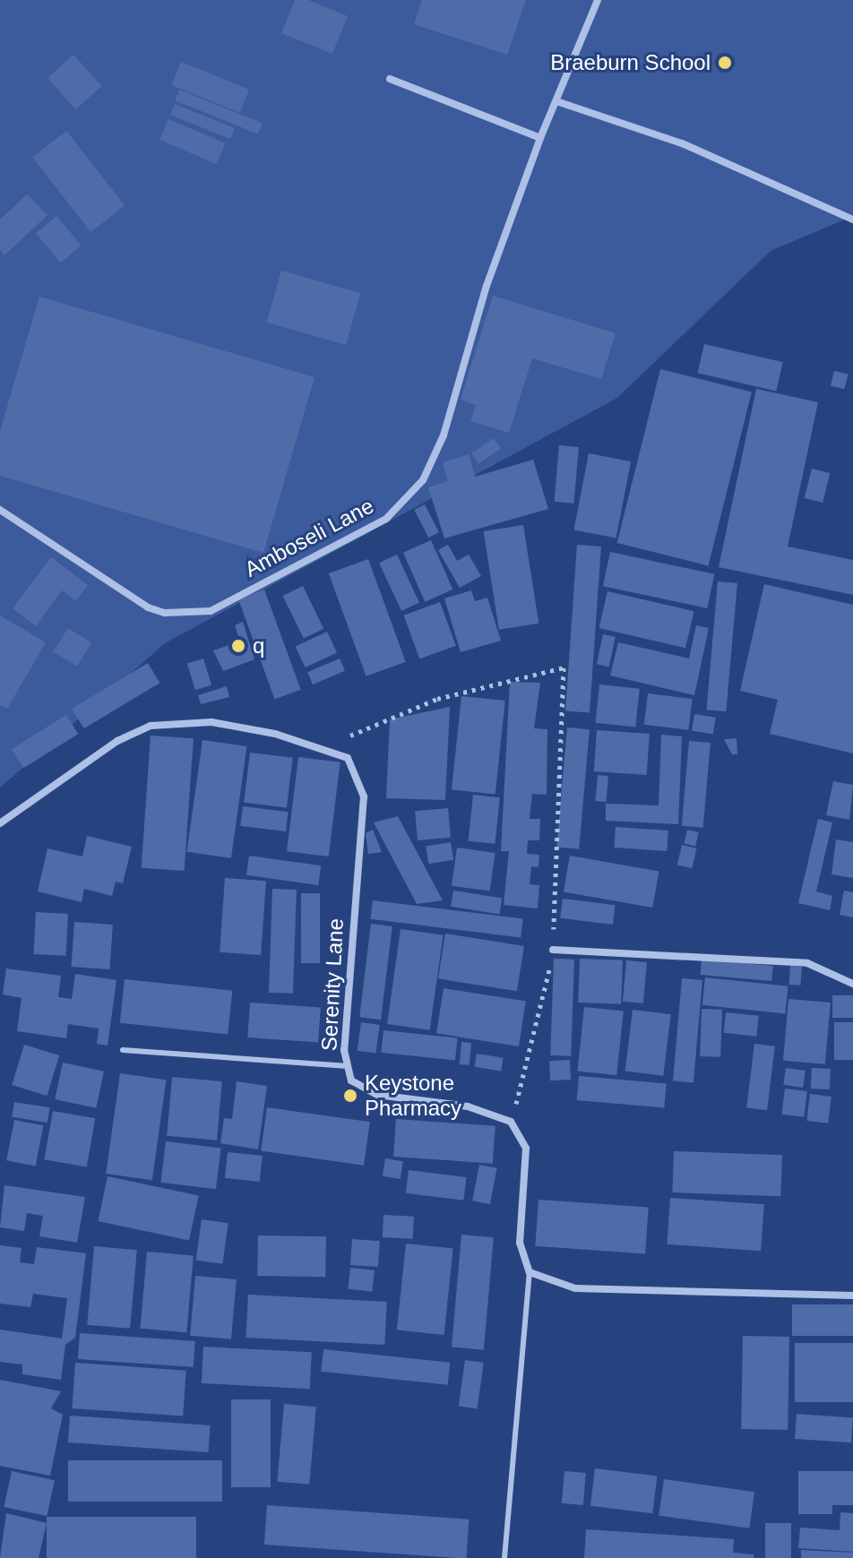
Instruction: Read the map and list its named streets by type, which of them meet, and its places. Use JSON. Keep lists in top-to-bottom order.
{
  "streets": {
    "street": ["Amboseli Lane", "Serenity Lane"]
  },
  "places": ["Braeburn School", "q", "Keystone Pharmacy"]
}
